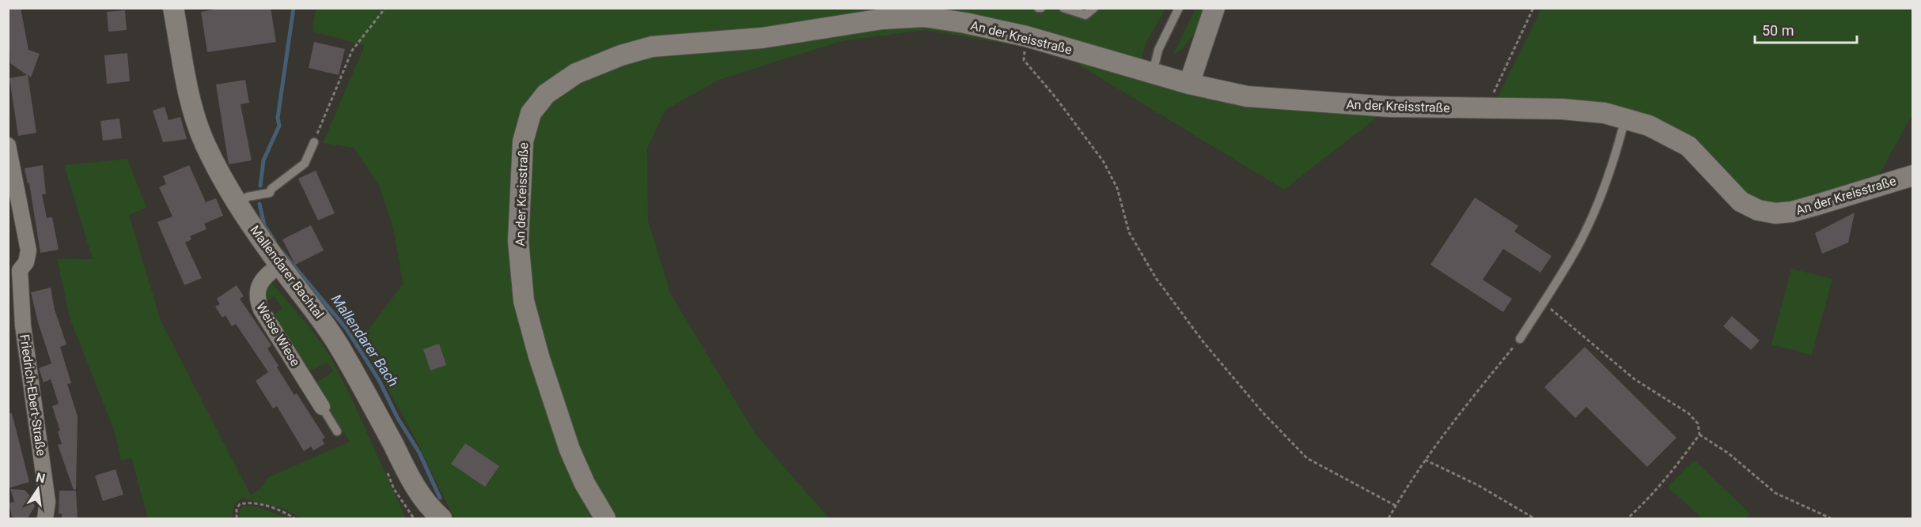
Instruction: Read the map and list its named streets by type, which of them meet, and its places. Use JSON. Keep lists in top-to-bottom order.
{
  "streets": {
    "street": [
      "An der Kreisstraße",
      "Mallendarer Bachtal",
      "Weise Wiese",
      "Friedrich-Ebert-Straße"
    ]
  },
  "crossings": [
    ["Mallendarer Bachtal", "Weise Wiese"]
  ],
  "water": ["Mallendarer Bach"],
  "scale_bar": "50 m",
  "north": "top"
}
